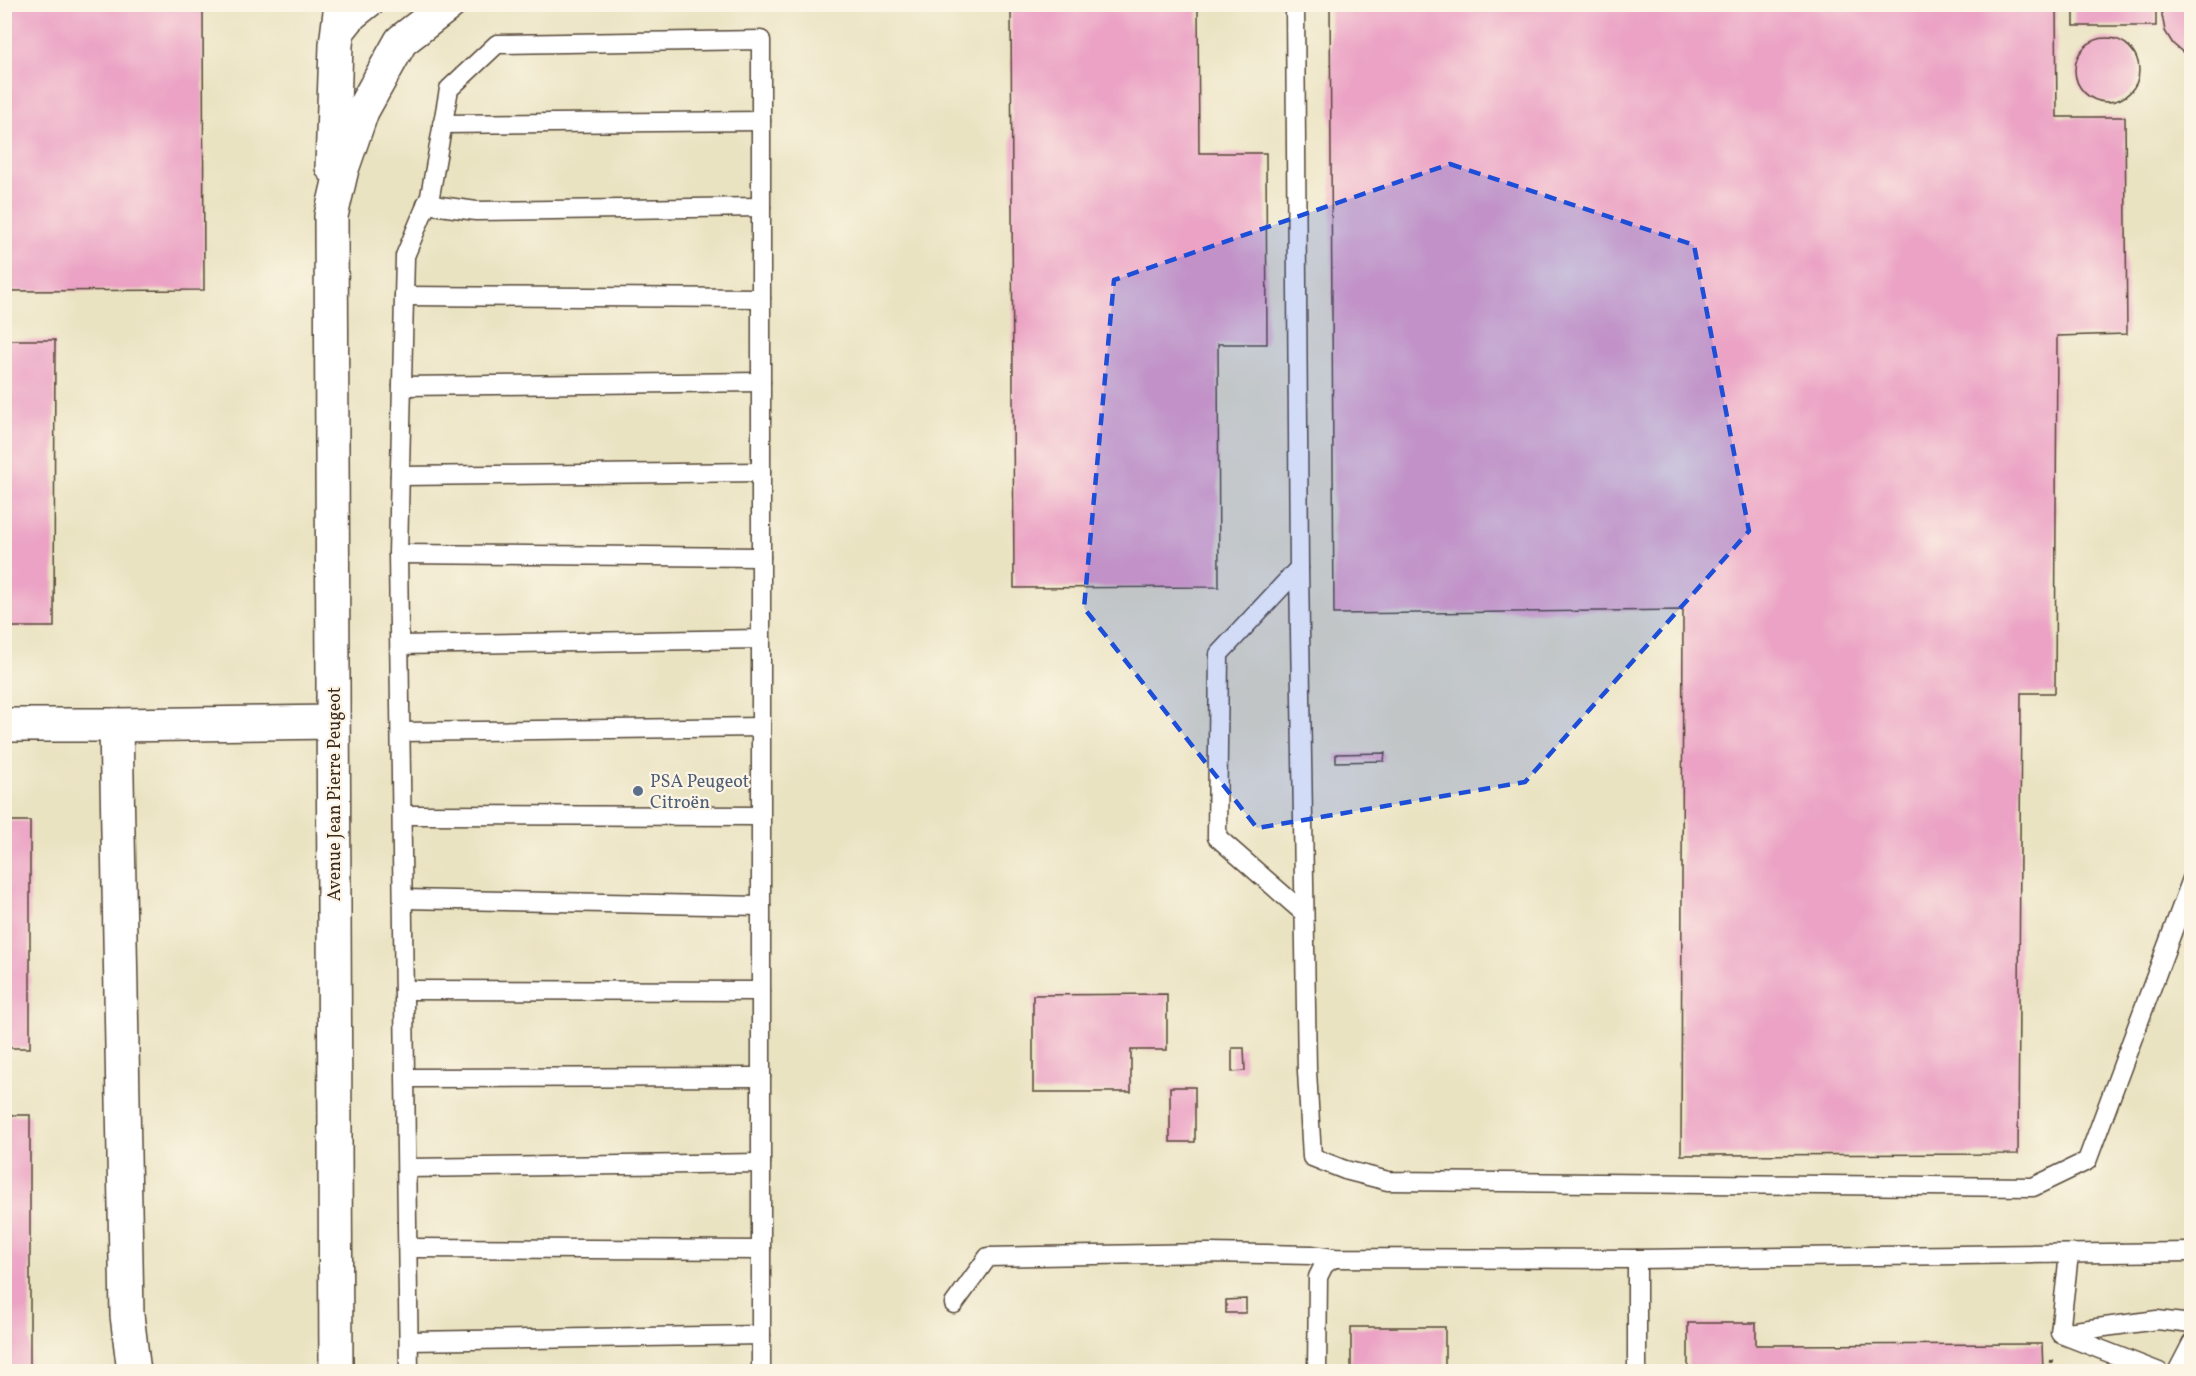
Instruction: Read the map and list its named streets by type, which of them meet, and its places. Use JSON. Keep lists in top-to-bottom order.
{
  "streets": {
    "street": ["Avenue Jean Pierre Peugeot"]
  },
  "places": ["PSA Peugeot Citroën"]
}
